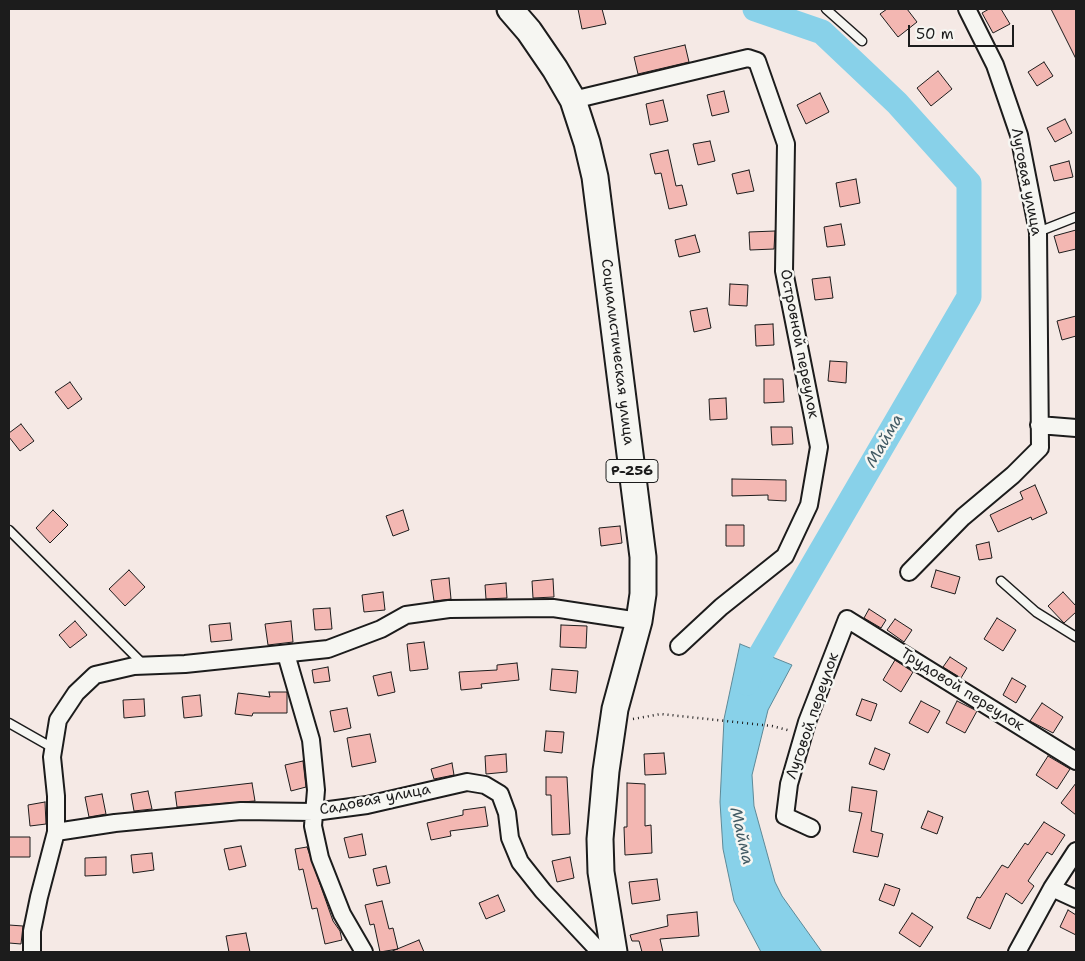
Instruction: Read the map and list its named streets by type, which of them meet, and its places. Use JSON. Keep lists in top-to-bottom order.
{
  "streets": {
    "main road": ["Социалистическая улица", "Р-256"],
    "street": [
      "Луговая улица",
      "Островной переулок",
      "Трудовой переулок",
      "Луговой переулок",
      "Садовая улица"
    ]
  },
  "crossings": [
    ["Островной переулок", "Социалистическая улица"],
    ["Трудовой переулок", "Луговой переулок"]
  ],
  "water": ["Майма"],
  "scale_bar": "50 m"
}
